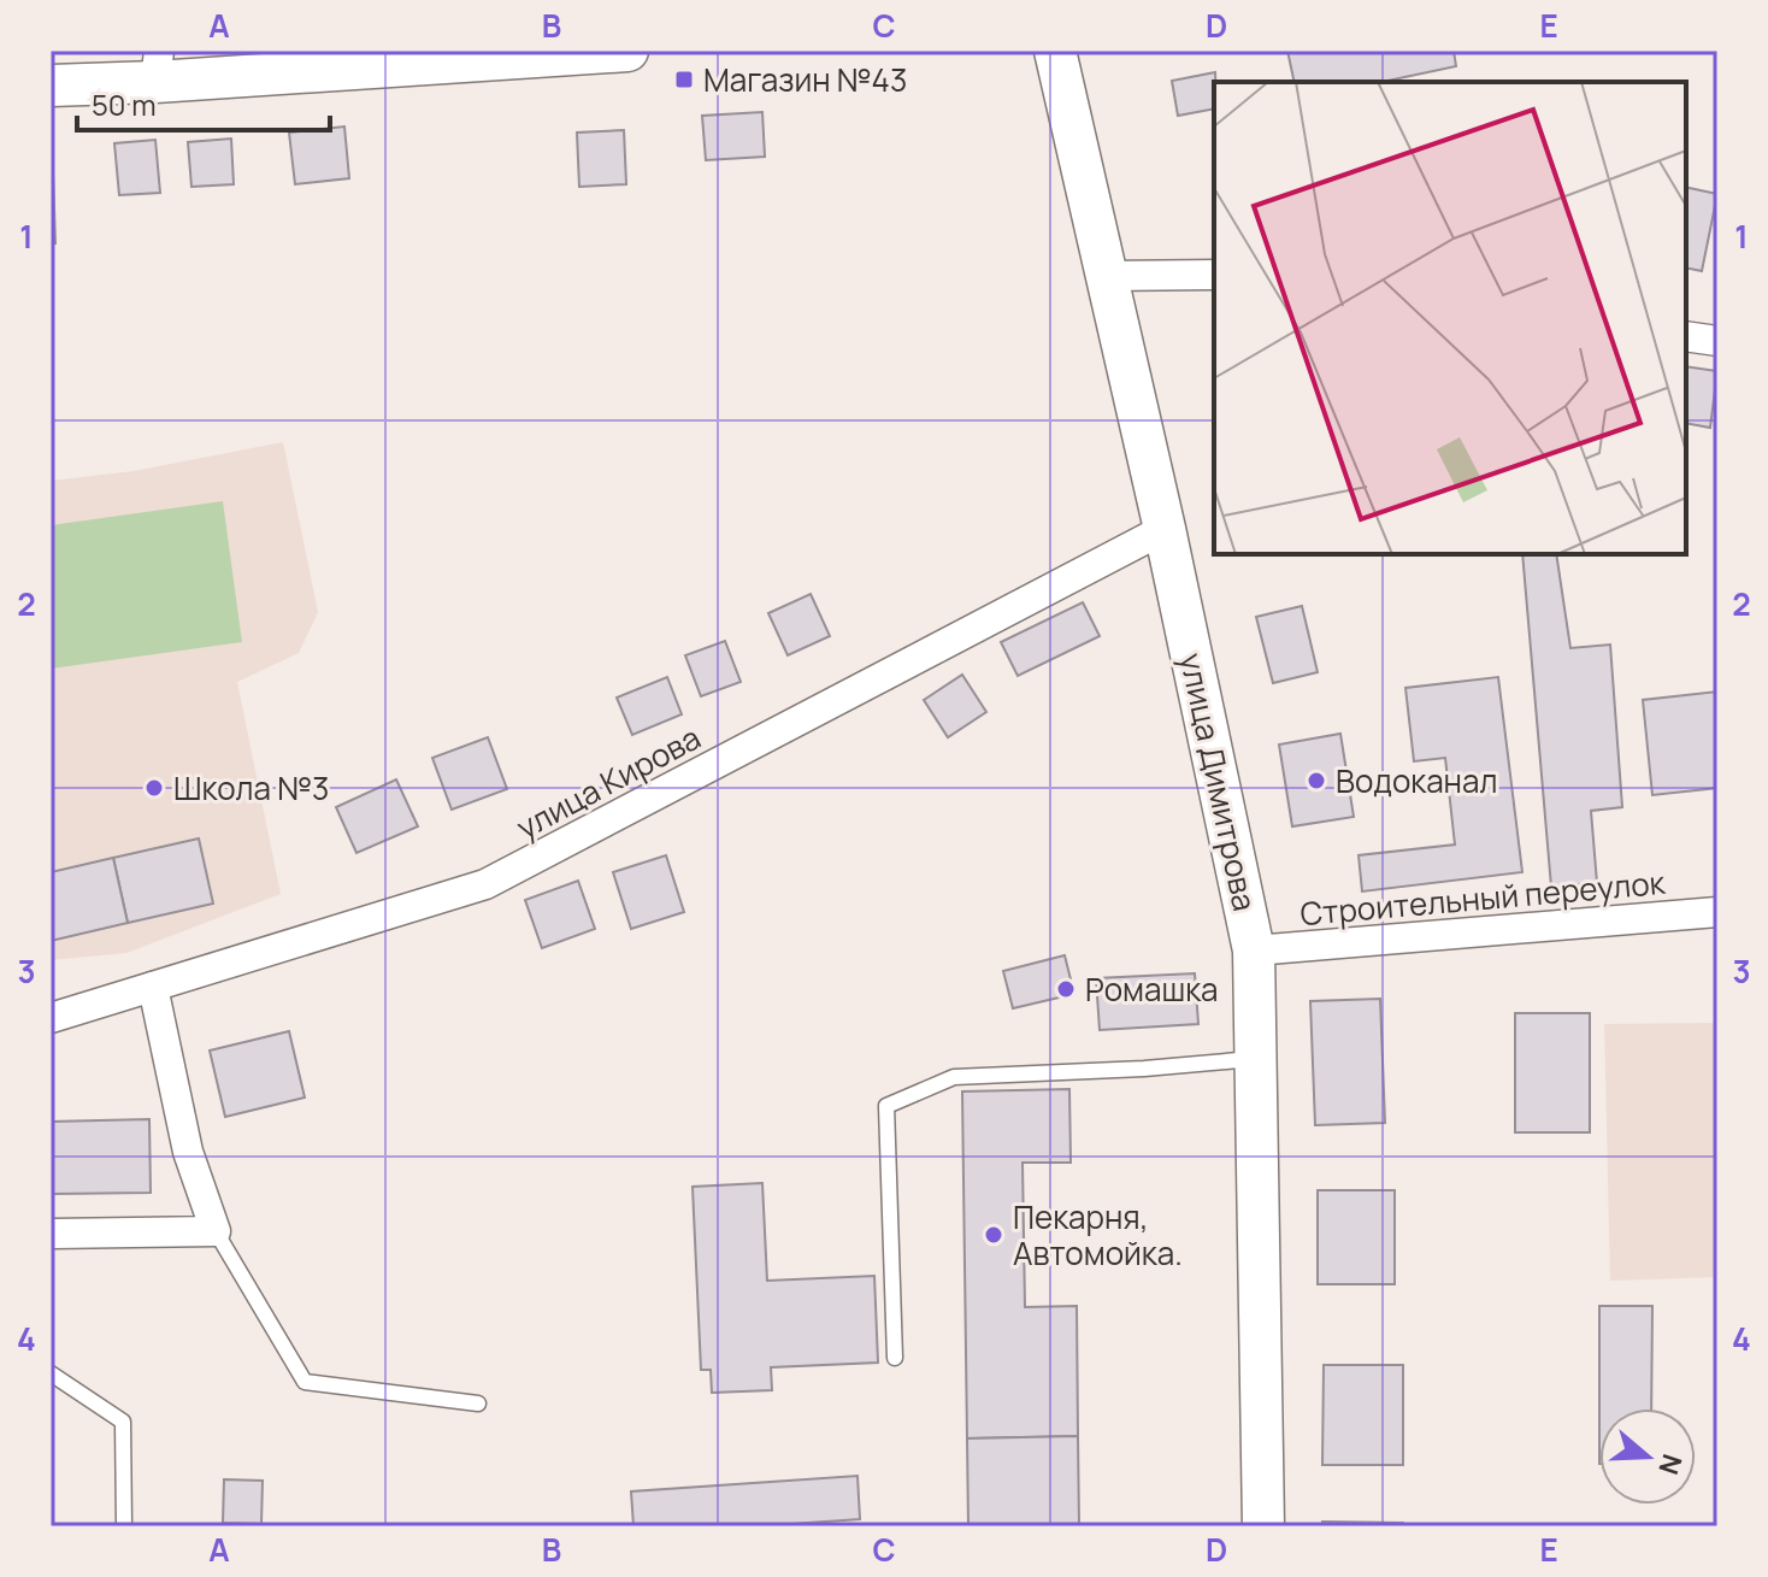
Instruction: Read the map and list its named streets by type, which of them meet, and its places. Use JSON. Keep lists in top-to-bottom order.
{
  "streets": {
    "street": ["улица Кирова", "улица Димитрова", "Строительный переулок"]
  },
  "crossings": [
    ["улица Кирова", "улица Димитрова"],
    ["улица Димитрова", "Строительный переулок"]
  ],
  "places": {
    "transit": ["Магазин №43"],
    "other": [
      "Водоканал",
      "Школа №3",
      "Ромашка",
      "Пекарня, Автомойка."
    ]
  },
  "scale_bar": "50 m",
  "north": "right",
  "grid": {
    "columns": [
      "A",
      "B",
      "C",
      "D",
      "E"
    ],
    "rows": [
      "1",
      "2",
      "3",
      "4"
    ]
  }
}
